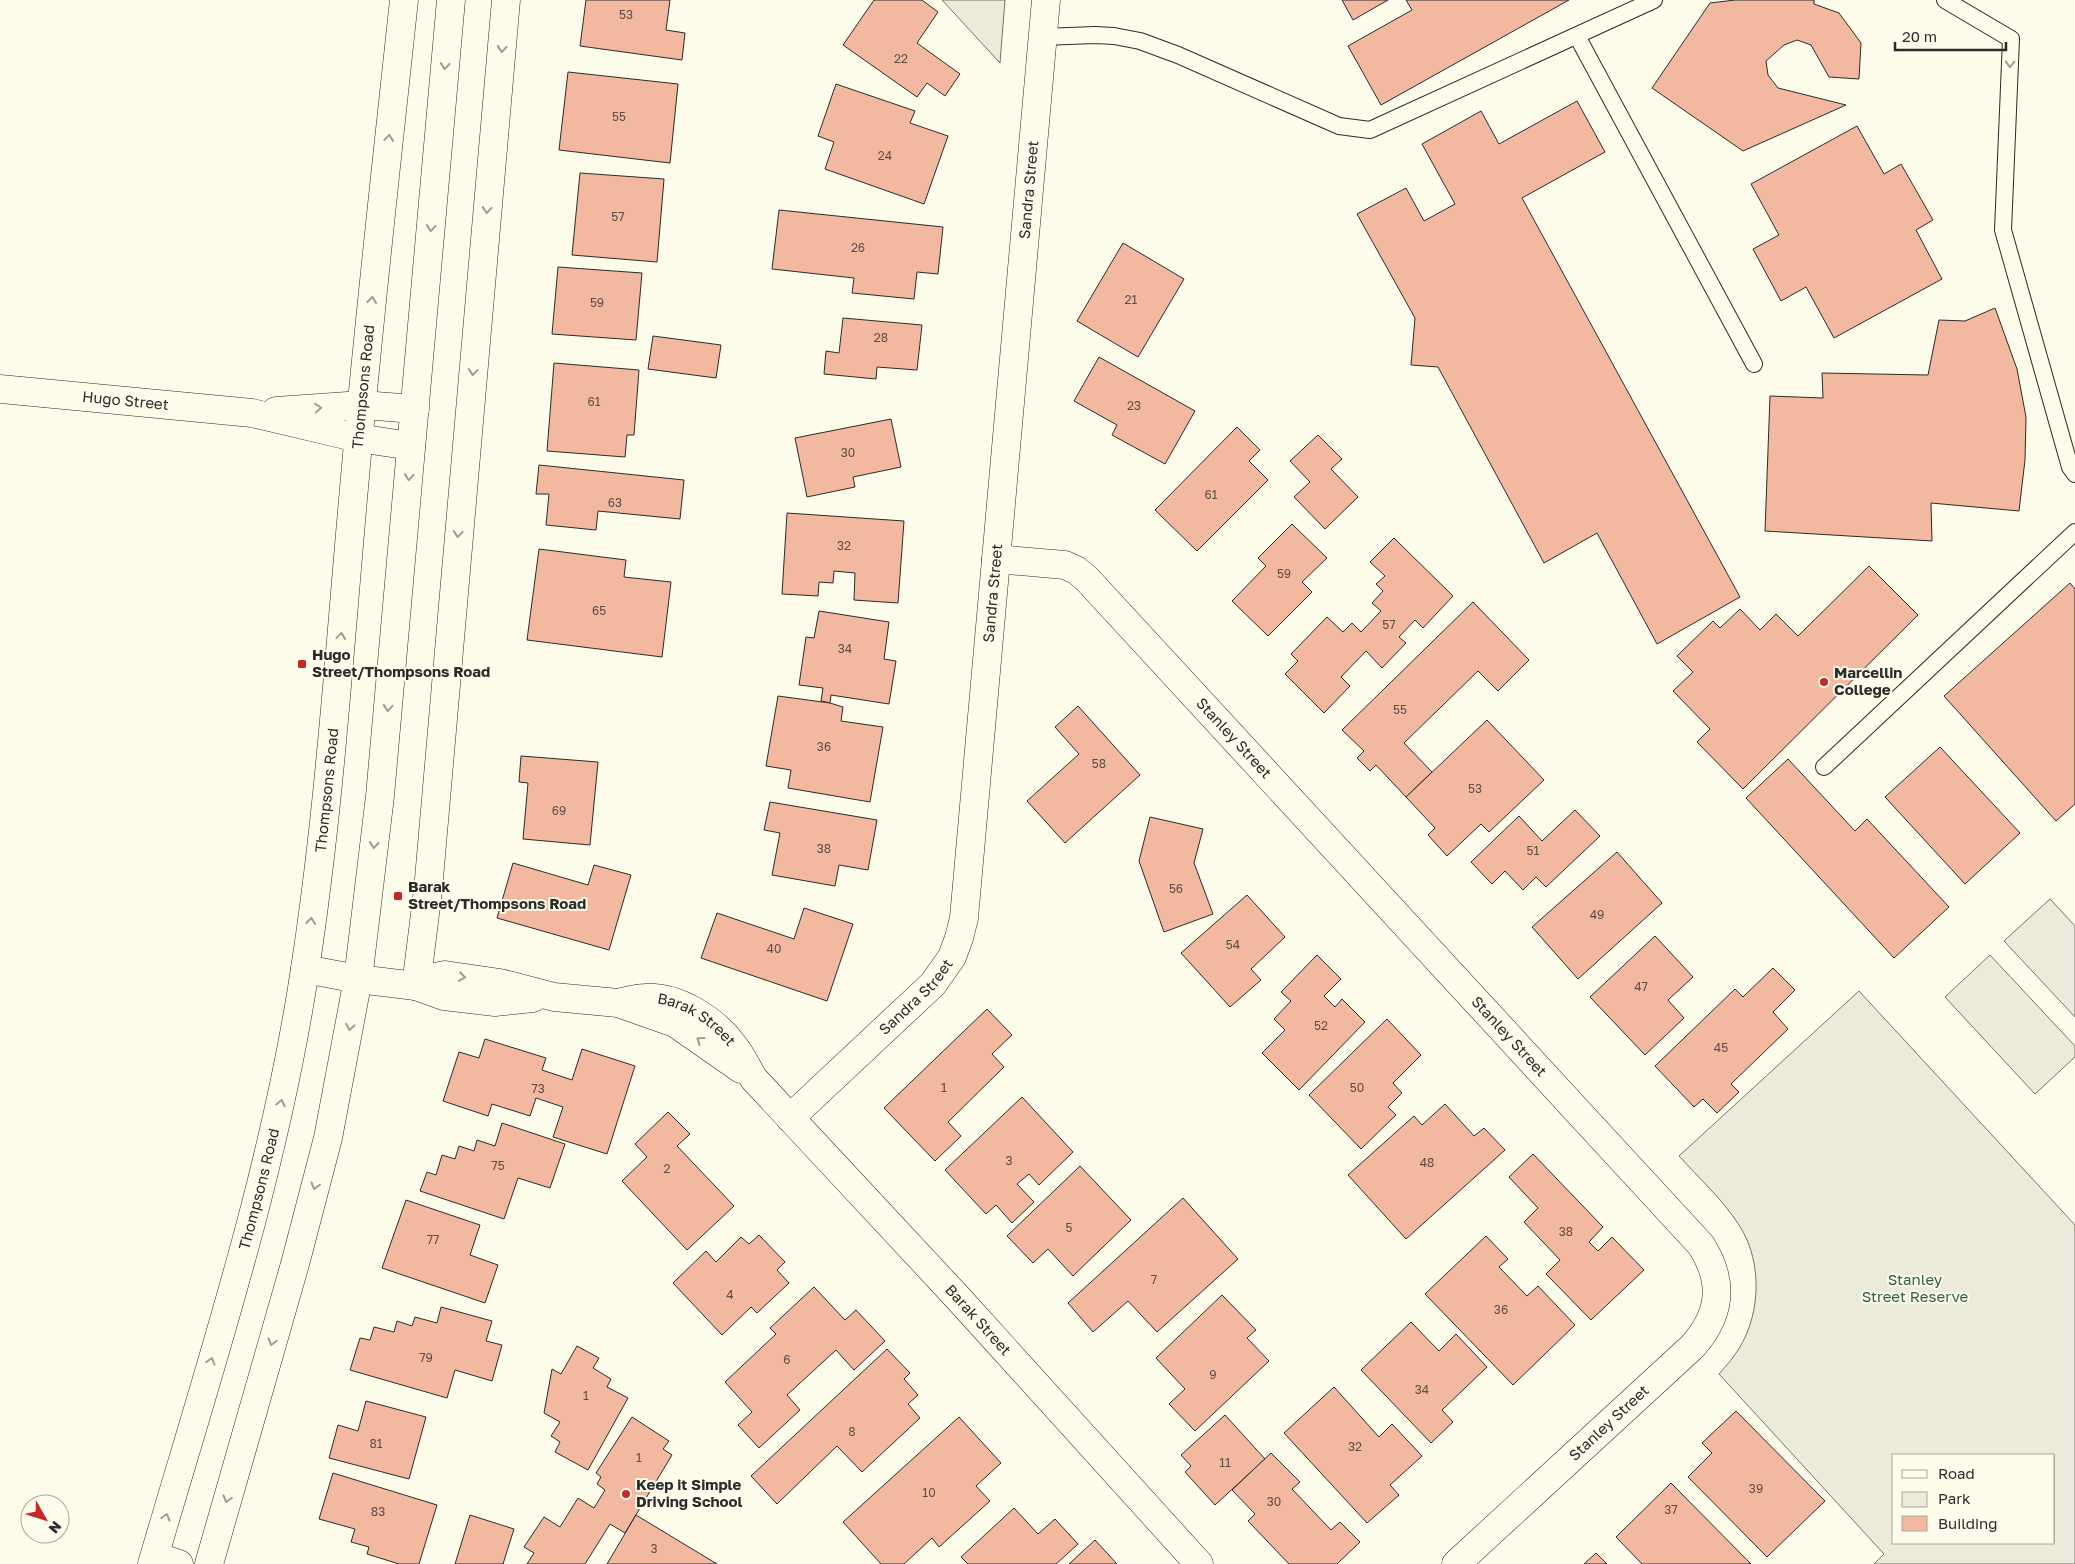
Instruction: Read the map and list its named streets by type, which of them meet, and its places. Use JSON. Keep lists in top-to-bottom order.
{
  "streets": {
    "street": [
      "Sandra Street",
      "Thompsons Road",
      "Hugo Street",
      "Stanley Street",
      "Barak Street"
    ]
  },
  "crossings": [
    ["Sandra Street", "Stanley Street"],
    ["Sandra Street", "Barak Street"],
    ["Thompsons Road", "Hugo Street"],
    ["Thompsons Road", "Barak Street"]
  ],
  "parks": ["Stanley Street Reserve"],
  "places": {
    "transit": ["Hugo Street/Thompsons Road", "Barak Street/Thompsons Road"],
    "other": ["Marcellin College", "Keep it Simple Driving School"]
  },
  "house_numbers": [
    "53",
    "22",
    "55",
    "24",
    "57",
    "26",
    "21",
    "59",
    "28",
    "61",
    "23",
    "30",
    "61",
    "63",
    "32",
    "59",
    "65",
    "57",
    "34",
    "55",
    "36",
    "58",
    "53",
    "69",
    "38",
    "51",
    "56",
    "49",
    "54",
    "40",
    "47",
    "52",
    "45",
    "1",
    "50",
    "73",
    "3",
    "48",
    "75",
    "2",
    "5",
    "38",
    "77",
    "7",
    "4",
    "36",
    "79",
    "6",
    "9",
    "34",
    "1",
    "8",
    "81",
    "32",
    "1",
    "11",
    "39",
    "10",
    "30",
    "37",
    "83",
    "3"
  ],
  "legend": ["Road", "Park", "Building"],
  "scale_bar": "20 m",
  "north": "bottom right"
}
